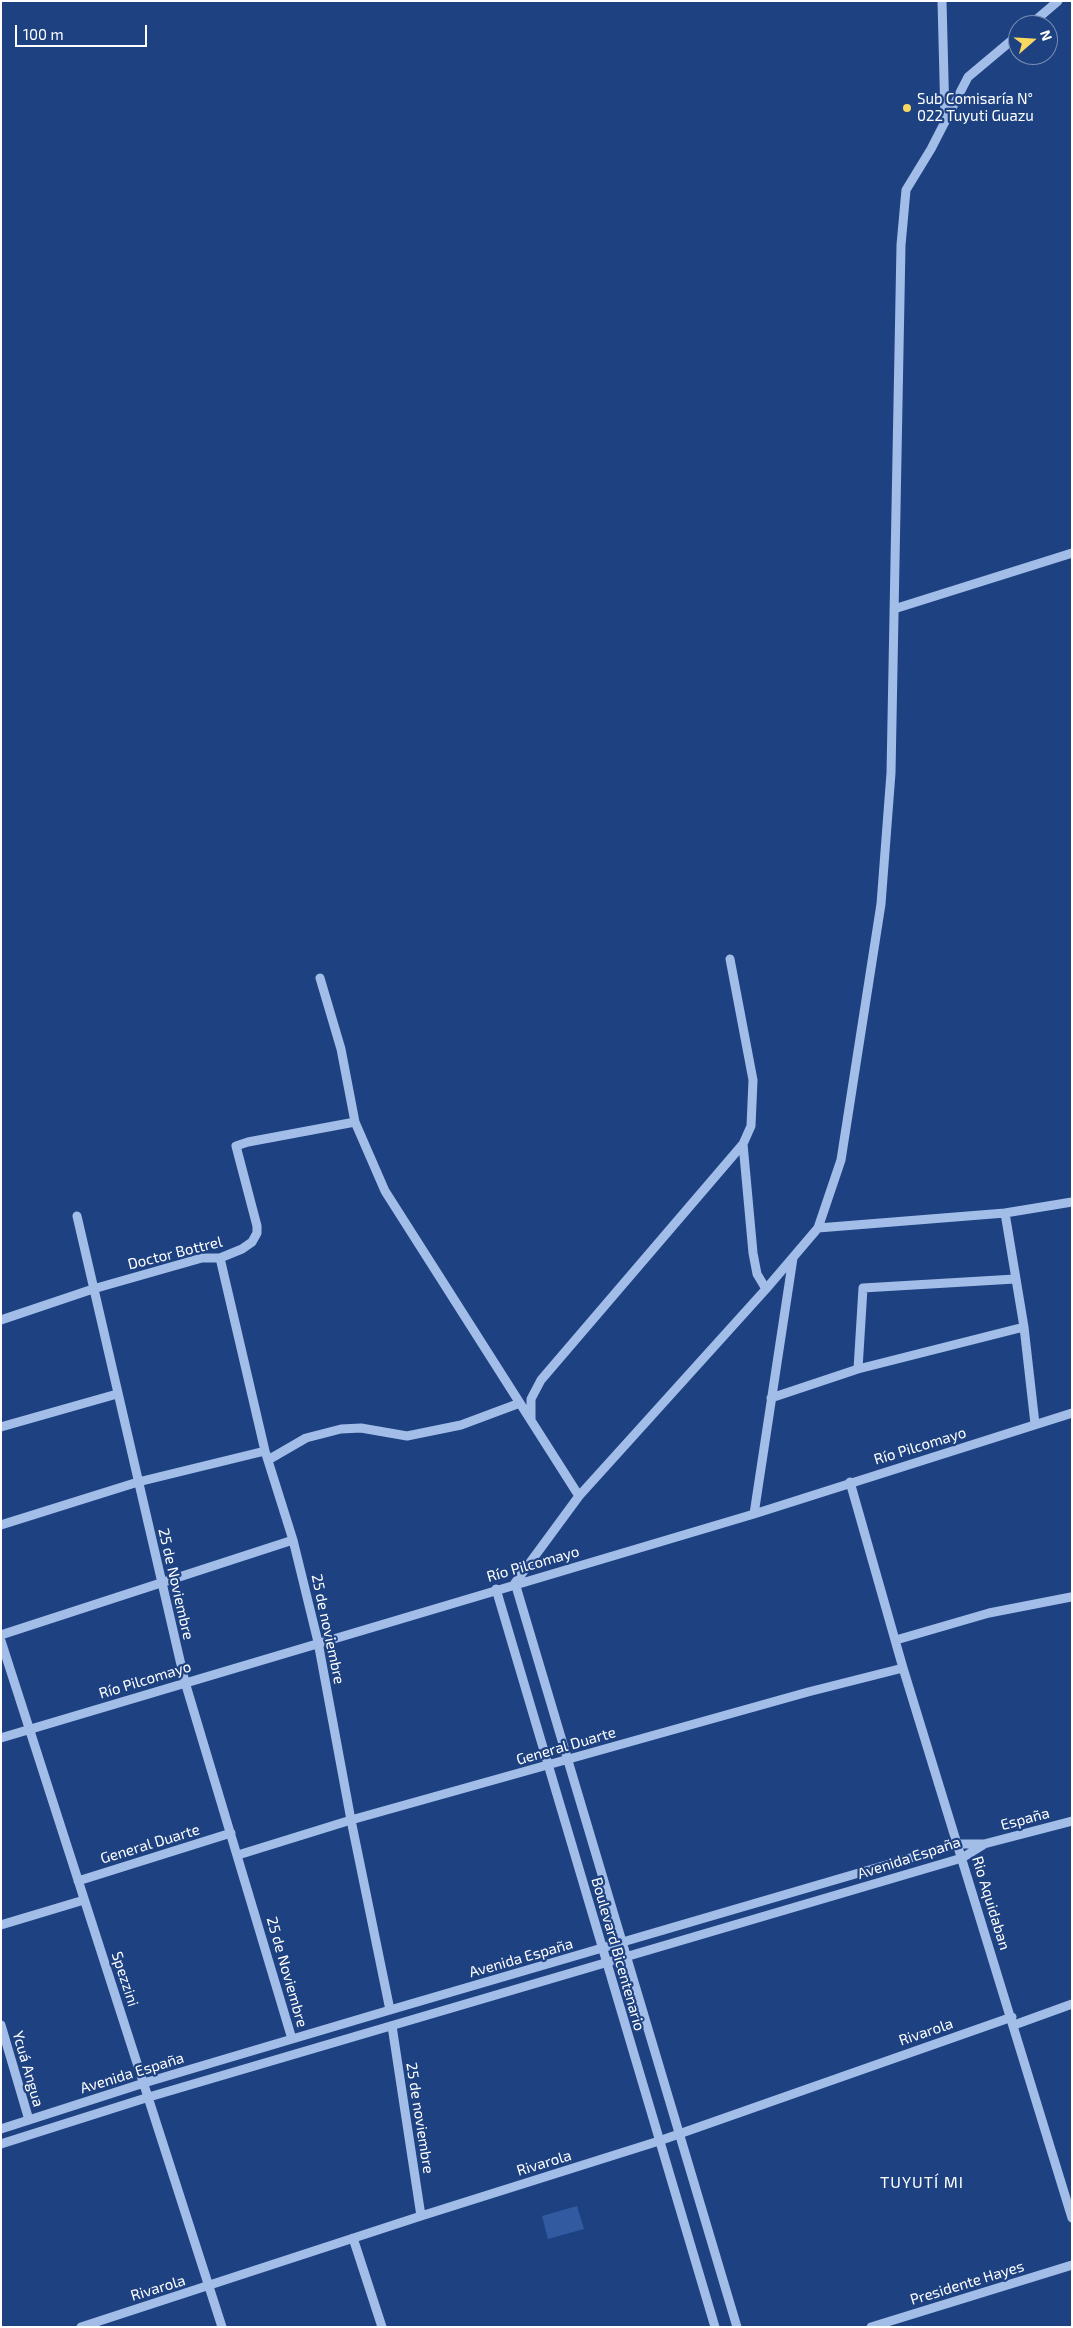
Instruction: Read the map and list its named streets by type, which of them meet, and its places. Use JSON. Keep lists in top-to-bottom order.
{
  "streets": {
    "street": [
      "Doctor Bottrel",
      "Río Pilcomayo",
      "25 de Noviembre",
      "25 de noviembre",
      "General Duarte",
      "España",
      "Avenida España",
      "Rio Aquidaban",
      "Boulevard Bicentenario",
      "Spezzini",
      "Rivarola",
      "Ycuá Angua",
      "Presidente Hayes"
    ]
  },
  "crossings": [
    ["Doctor Bottrel", "25 de Noviembre"],
    ["Doctor Bottrel", "25 de noviembre"],
    ["Río Pilcomayo", "25 de Noviembre"],
    ["Río Pilcomayo", "25 de noviembre"],
    ["Río Pilcomayo", "Rio Aquidaban"],
    ["Río Pilcomayo", "Boulevard Bicentenario"],
    ["Río Pilcomayo", "Spezzini"],
    ["25 de Noviembre", "General Duarte"],
    ["25 de Noviembre", "Avenida España"],
    ["25 de noviembre", "General Duarte"],
    ["25 de noviembre", "Avenida España"],
    ["25 de noviembre", "Rivarola"],
    ["General Duarte", "Rio Aquidaban"],
    ["General Duarte", "Boulevard Bicentenario"],
    ["General Duarte", "Spezzini"],
    ["España", "Avenida España"],
    ["Avenida España", "Rio Aquidaban"],
    ["Avenida España", "Boulevard Bicentenario"],
    ["Avenida España", "Spezzini"],
    ["Avenida España", "Ycuá Angua"],
    ["Rio Aquidaban", "Rivarola"],
    ["Boulevard Bicentenario", "Rivarola"],
    ["Spezzini", "Rivarola"]
  ],
  "districts": ["TUYUTÍ MI"],
  "places": ["Sub Comisaría N° 022 Tuyuti Guazu"],
  "scale_bar": "100 m",
  "north": "right"
}
